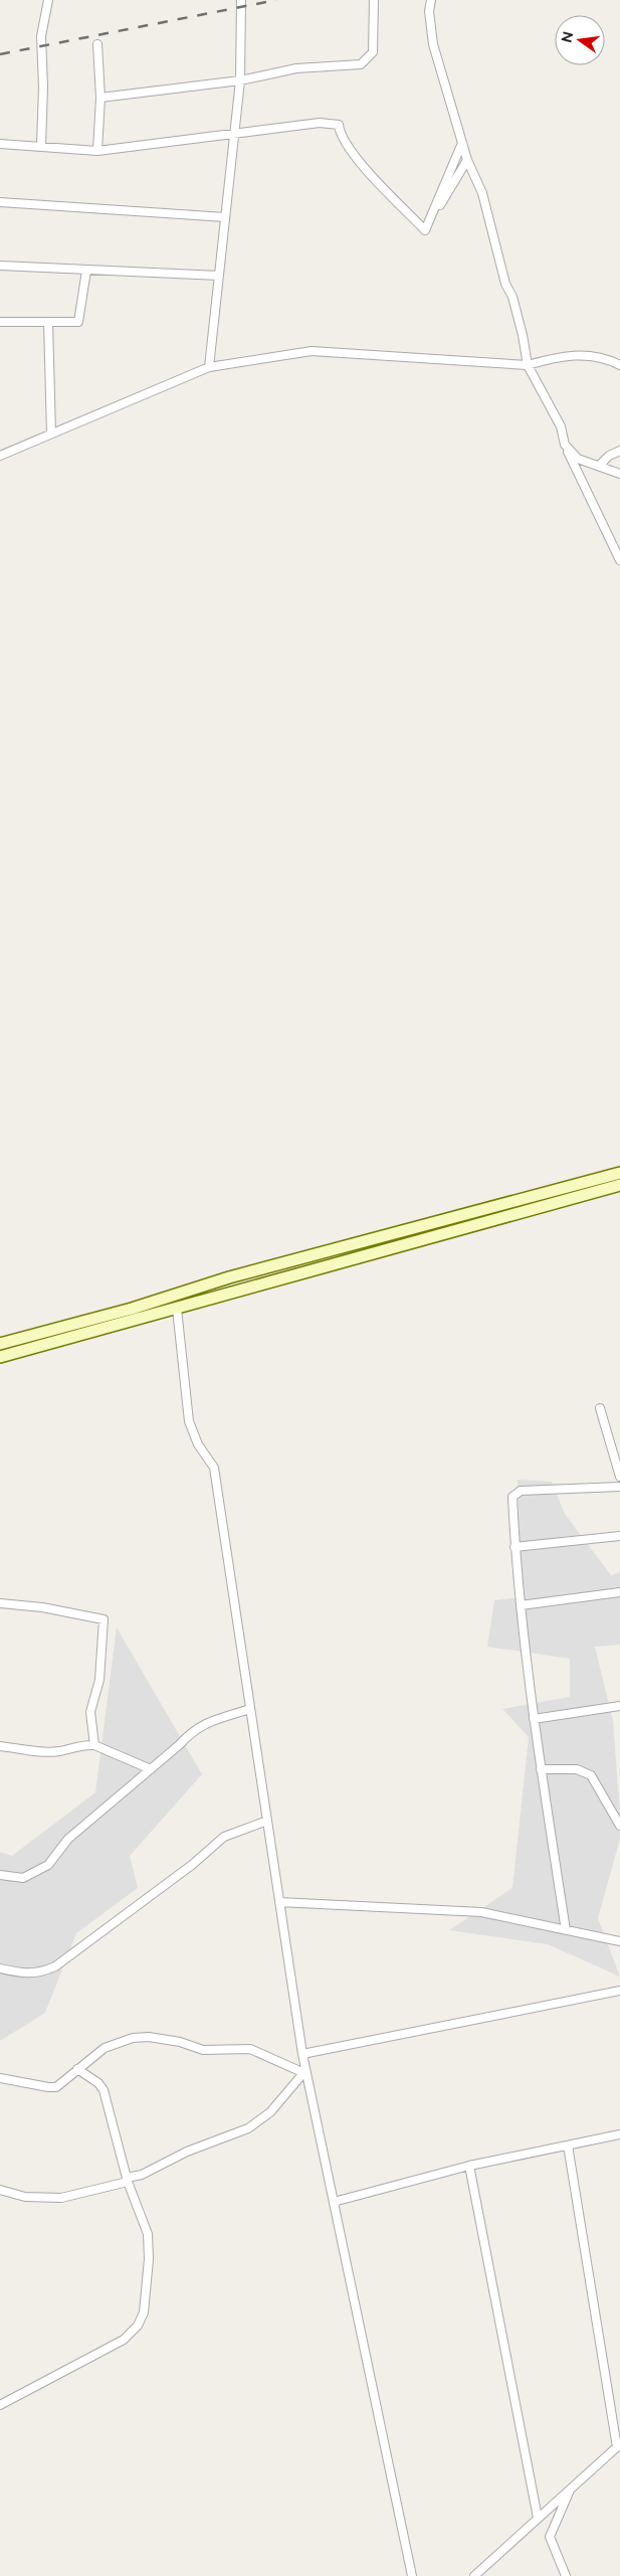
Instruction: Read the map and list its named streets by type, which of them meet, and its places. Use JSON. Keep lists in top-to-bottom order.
{
  "north": "left"
}
